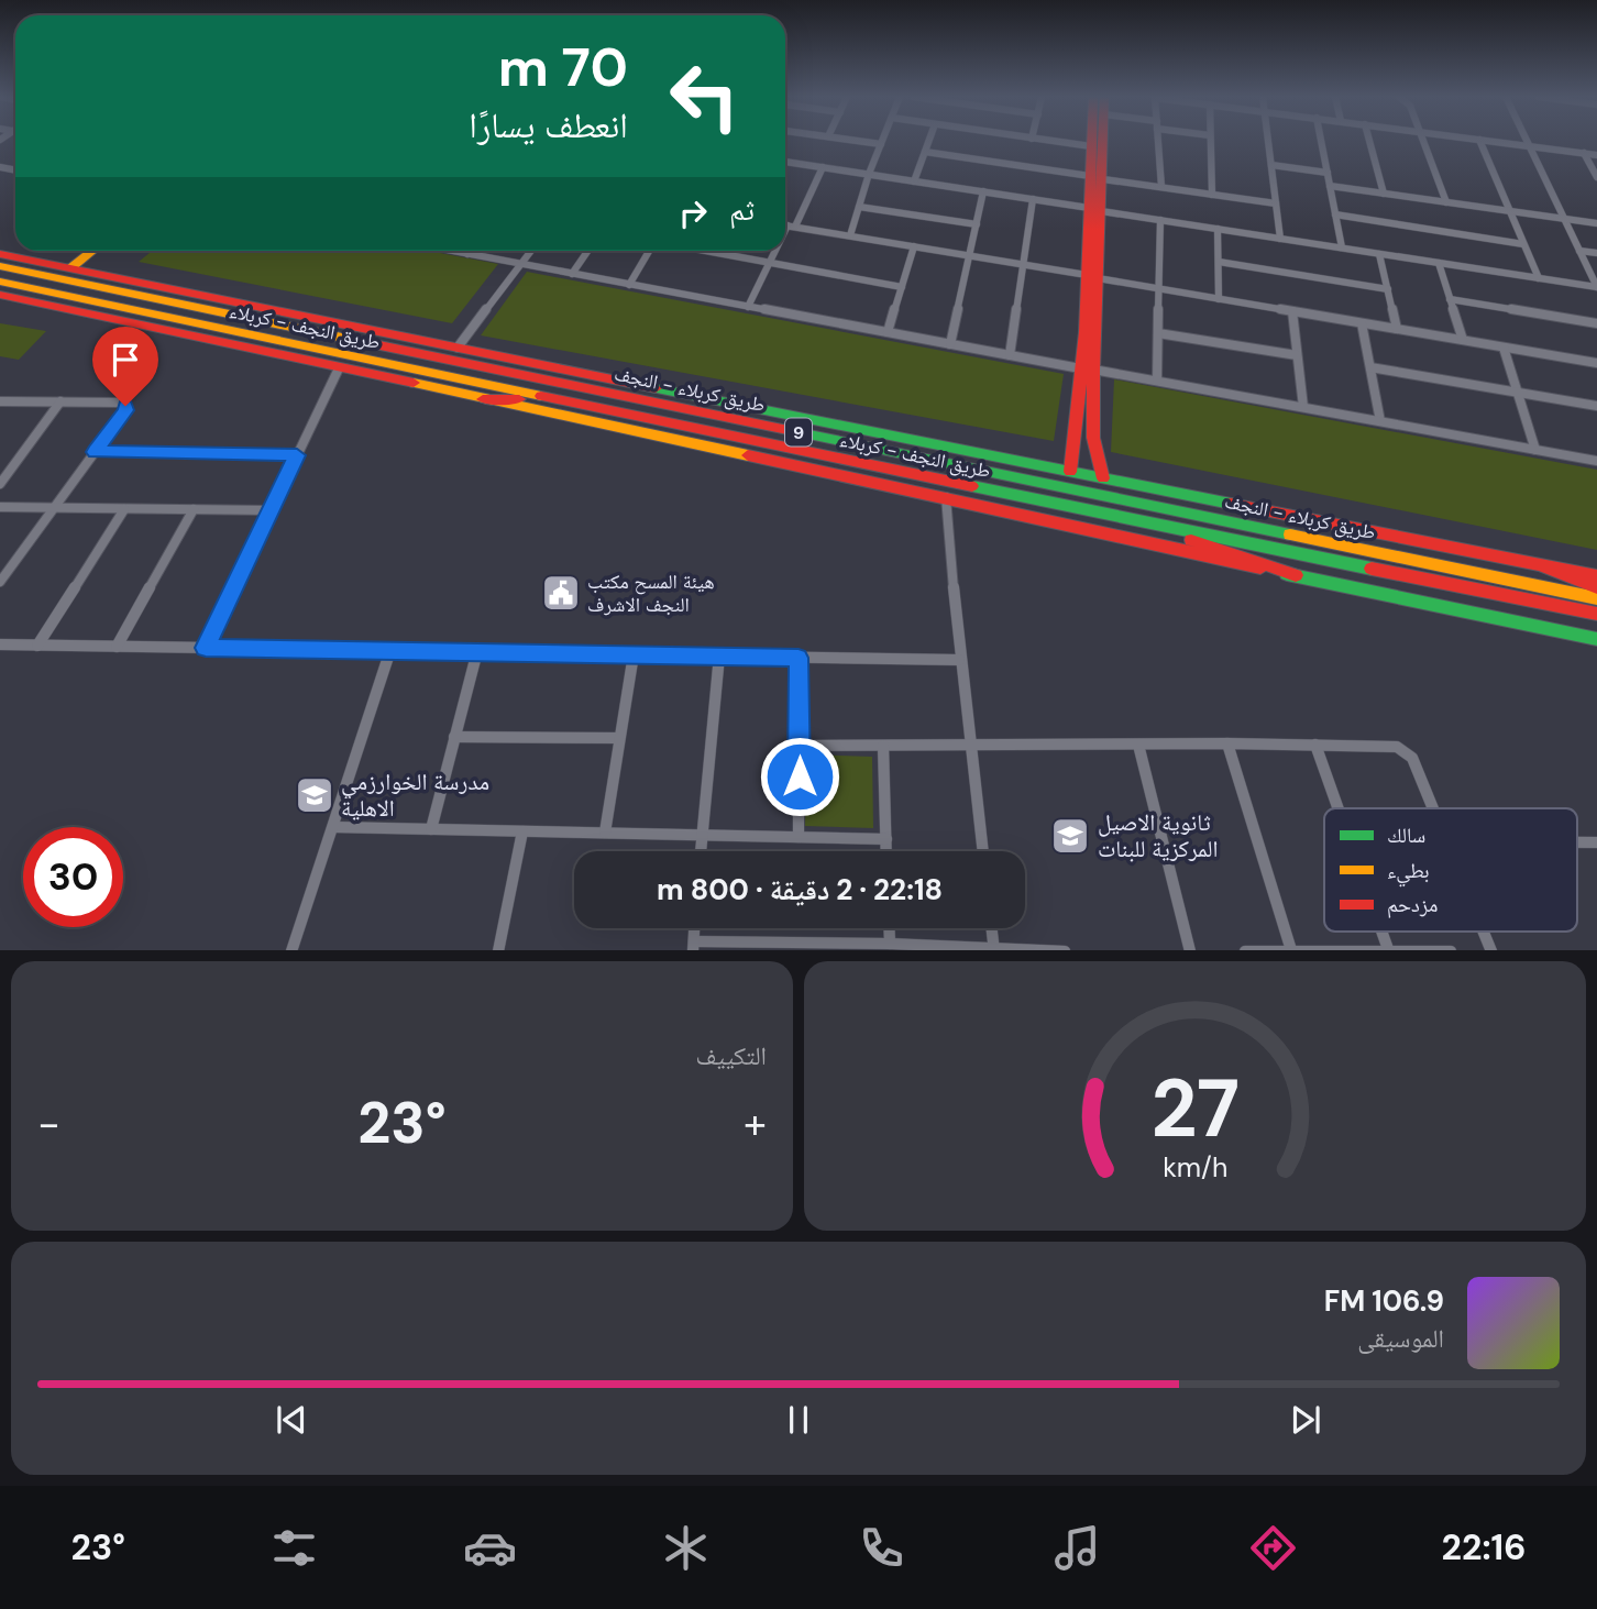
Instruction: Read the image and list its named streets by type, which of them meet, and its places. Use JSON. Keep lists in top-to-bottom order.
{
  "streets": {
    "main road": ["طريق النجف - کربلاء", "طريق کربلاء - النجف", "9"]
  },
  "places": {
    "public building": ["هيئة المسح مكتب النجف الاشرف"],
    "school or university": ["مدرسة الخوارزمي الاهلية", "ثانوية الاصيل المركزية للبنات"]
  },
  "legend": ["سالك", "بطيء", "مزدحم"],
  "page": {
    "turn": ["70 m", "انعطف يسارًا"],
    "then": "ثم",
    "limit": "30",
    "trip": "22:18 · 2 دقيقة · 800 m",
    "tile": "التكييف",
    "heat": ["−", "23°", "+"],
    "song": ["106.9 FM", "الموسيقى"],
    "tabs": ["22:16", "23°"],
    "gauge": ["27", "km/h"]
  }
}
